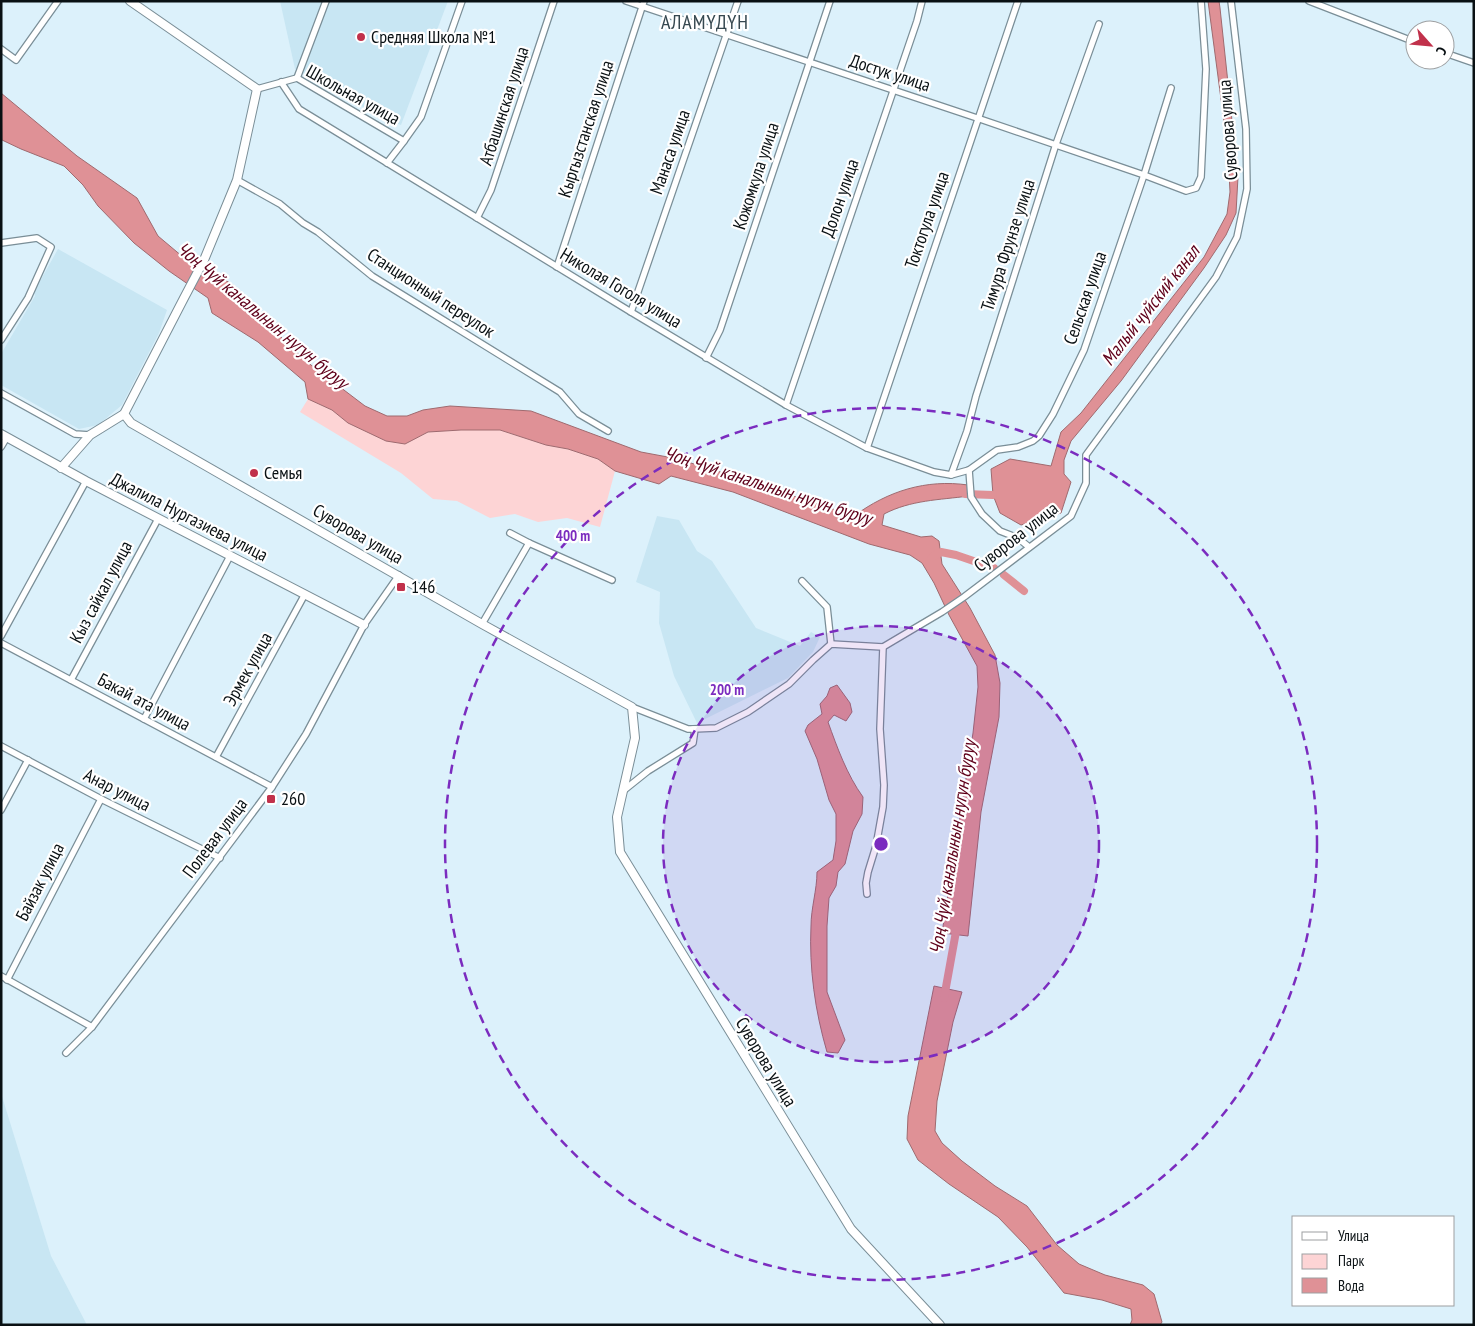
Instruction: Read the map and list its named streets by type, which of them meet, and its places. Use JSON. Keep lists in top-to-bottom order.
{
  "streets": {
    "street": [
      "Достук улица",
      "Школьная улица",
      "Атбашинская улица",
      "Кыргызстанская улица",
      "Суворова улица",
      "Манаса улица",
      "Кожомкула улица",
      "Долон улица",
      "Токтогула улица",
      "Тимура Фрунзе улица",
      "Николая Гоголя улица",
      "Станционный переулок",
      "Сельская улица",
      "Джалила Нургазиева улица",
      "Кыз сайкал улица",
      "Эрмек улица",
      "Бакай ата улица",
      "Анар улица",
      "Полевая улица",
      "Байзак улица"
    ]
  },
  "crossings": [
    ["Достук улица", "Кыргызстанская улица"],
    ["Достук улица", "Манаса улица"],
    ["Достук улица", "Кожомкула улица"],
    ["Достук улица", "Долон улица"],
    ["Достук улица", "Токтогула улица"],
    ["Достук улица", "Тимура Фрунзе улица"],
    ["Достук улица", "Сельская улица"],
    ["Школьная улица", "Николая Гоголя улица"],
    ["Атбашинская улица", "Николая Гоголя улица"],
    ["Кыргызстанская улица", "Николая Гоголя улица"],
    ["Суворова улица", "Полевая улица"],
    ["Манаса улица", "Николая Гоголя улица"],
    ["Кожомкула улица", "Николая Гоголя улица"],
    ["Долон улица", "Николая Гоголя улица"],
    ["Токтогула улица", "Николая Гоголя улица"],
    ["Тимура Фрунзе улица", "Николая Гоголя улица"],
    ["Николая Гоголя улица", "Сельская улица"],
    ["Джалила Нургазиева улица", "Кыз сайкал улица"],
    ["Джалила Нургазиева улица", "Эрмек улица"],
    ["Джалила Нургазиева улица", "Полевая улица"],
    ["Кыз сайкал улица", "Бакай ата улица"],
    ["Эрмек улица", "Бакай ата улица"],
    ["Бакай ата улица", "Полевая улица"],
    ["Анар улица", "Полевая улица"],
    ["Анар улица", "Байзак улица"]
  ],
  "districts": ["АЛАМҮДҮН"],
  "water": ["Малый чуйский канал", "Чоң Чүй каналынын нугун буруу"],
  "places": {
    "other": ["Средняя Школа №1", "Семья"],
    "transit": ["146", "260"]
  },
  "legend": ["Улица", "Парк", "Вода"],
  "north": "bottom right",
  "rings": ["400 m", "200 m"]
}
